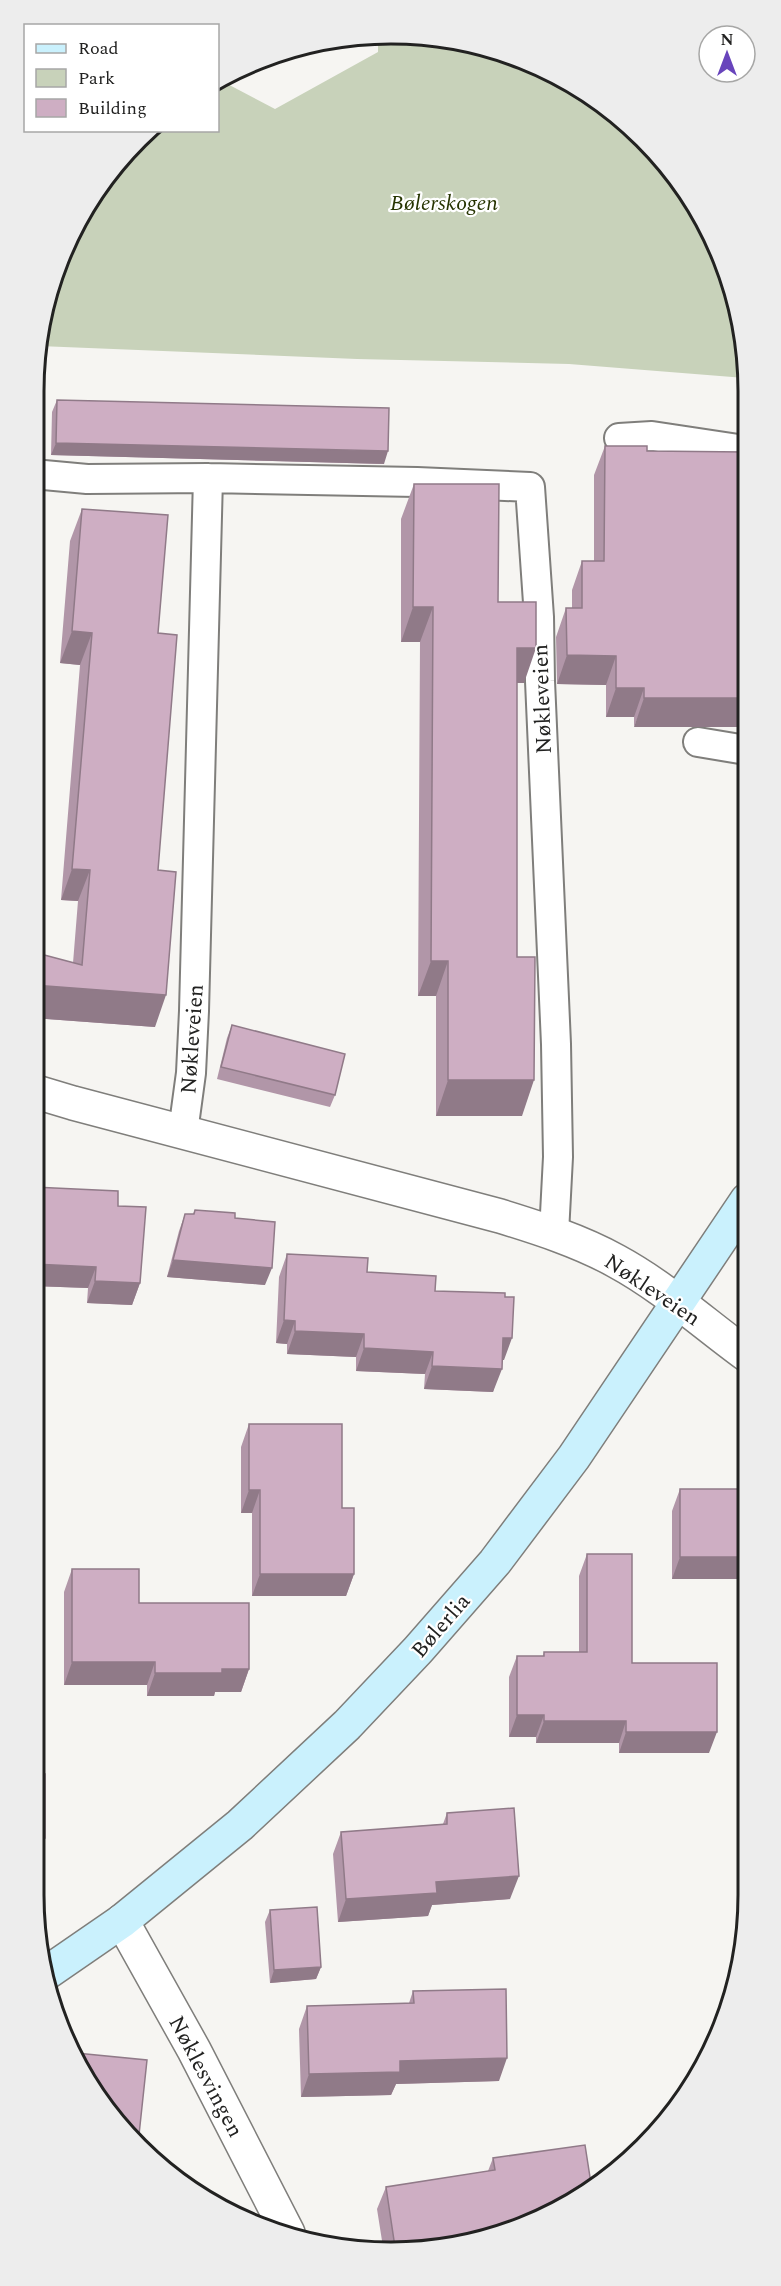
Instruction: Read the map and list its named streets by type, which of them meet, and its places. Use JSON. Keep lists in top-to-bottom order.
{
  "streets": {
    "street": ["Nøkleveien", "Bølerlia", "Nøklesvingen"]
  },
  "crossings": [
    ["Nøkleveien", "Bølerlia"],
    ["Bølerlia", "Nøklesvingen"]
  ],
  "parks": ["Bølerskogen"],
  "legend": ["Road", "Park", "Building"],
  "north": "top"
}
